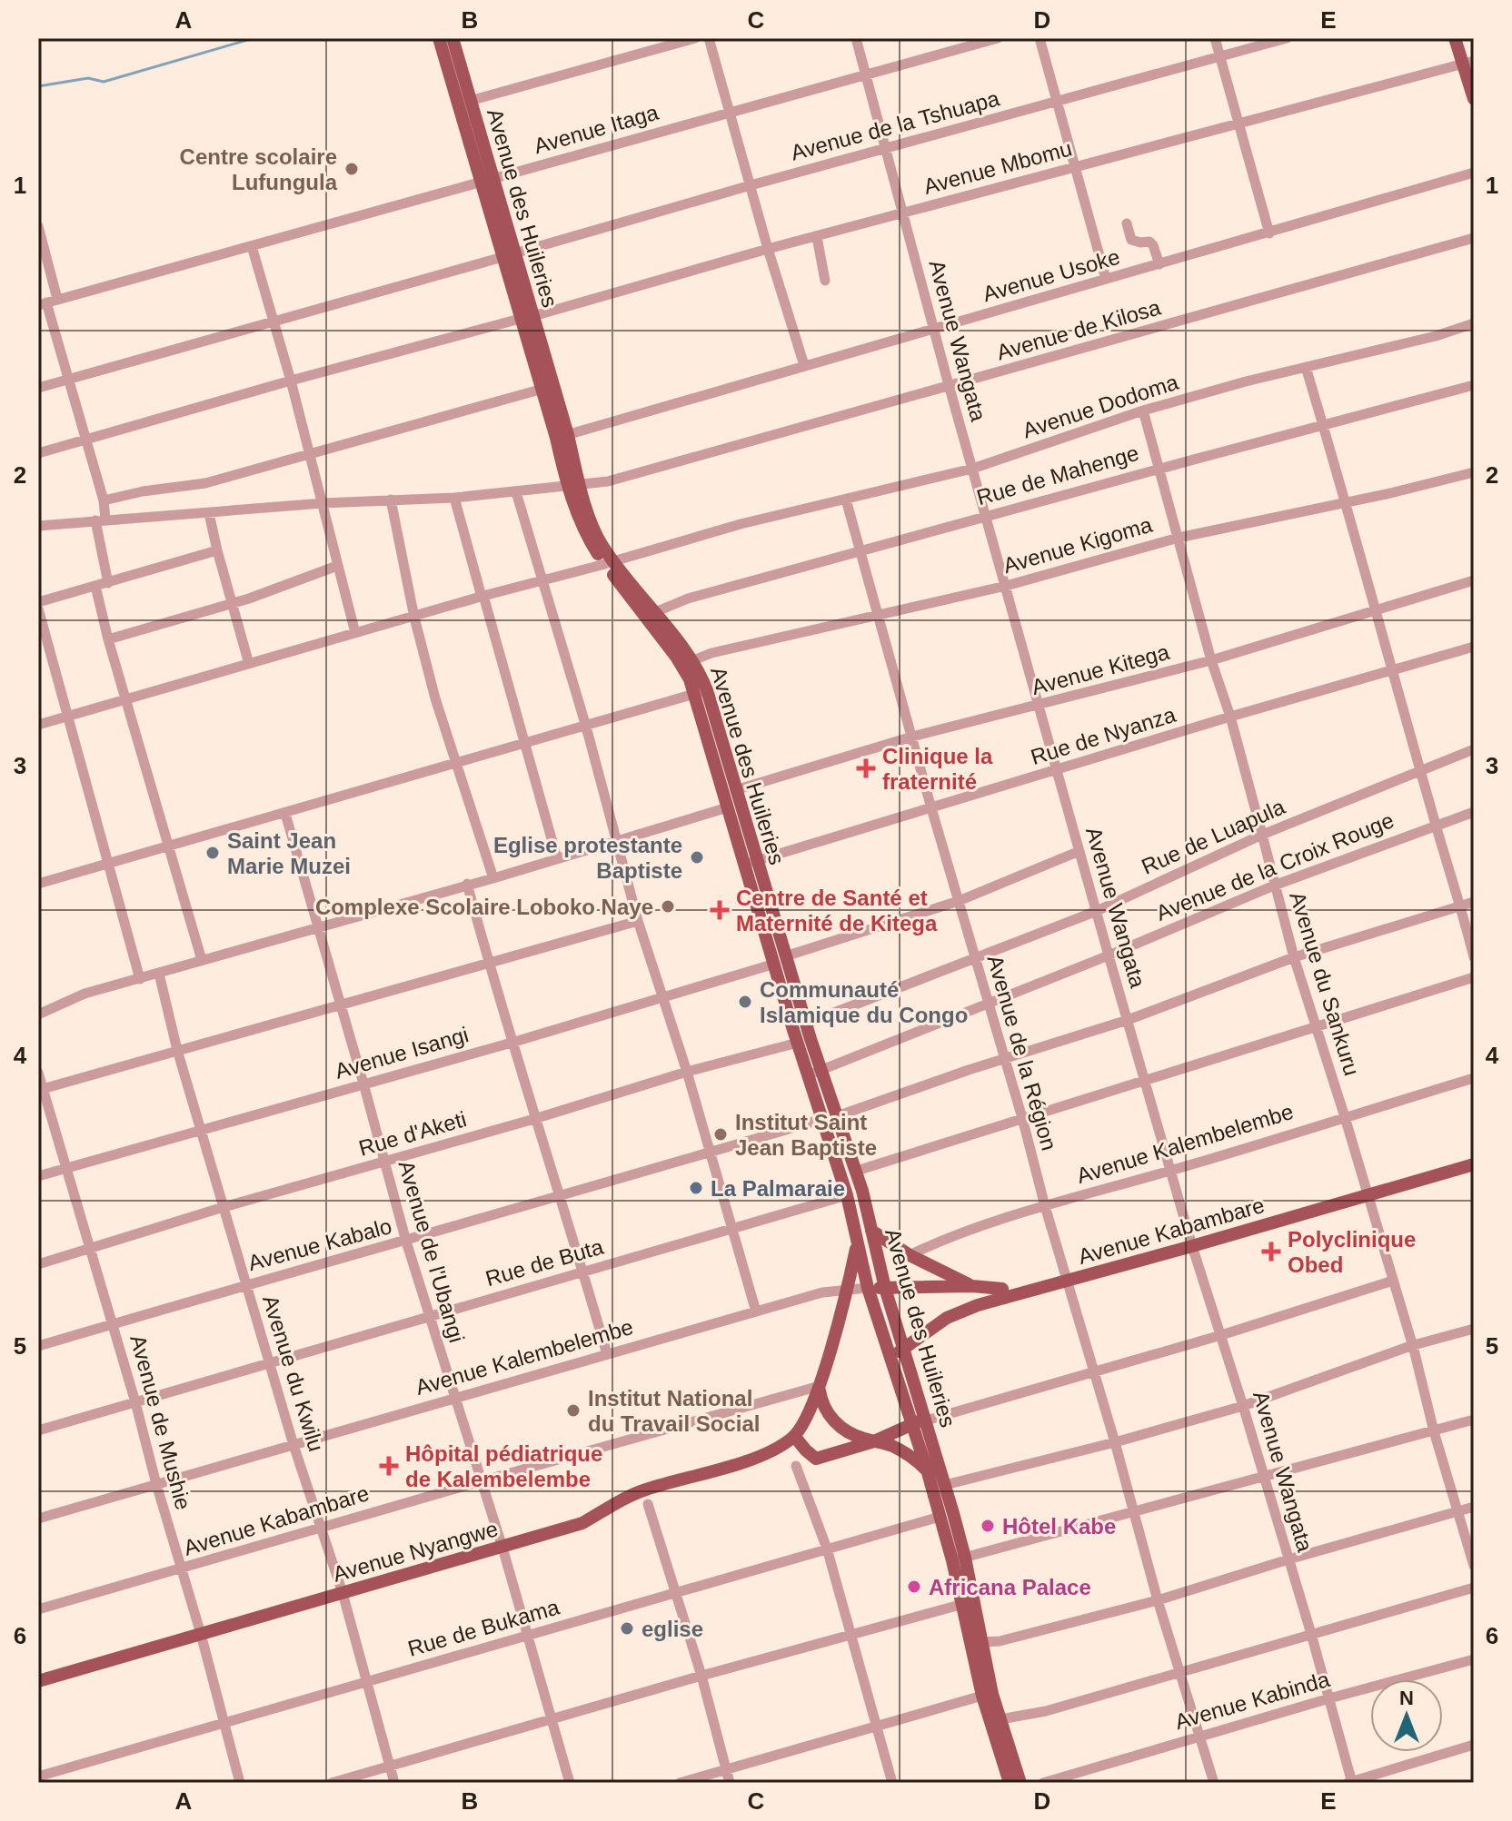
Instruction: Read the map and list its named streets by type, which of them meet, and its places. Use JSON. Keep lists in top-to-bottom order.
{
  "streets": {
    "main road": [
      "Avenue des Huileries",
      "Avenue Kalembelembe",
      "Avenue Kabambare",
      "Avenue Nyangwe"
    ],
    "street": [
      "Avenue de la Tshuapa",
      "Avenue Itaga",
      "Avenue Mbomu",
      "Avenue Usoke",
      "Avenue de Kilosa",
      "Avenue Wangata",
      "Avenue Dodoma",
      "Rue de Mahenge",
      "Avenue Kigoma",
      "Avenue Kitega",
      "Rue de Nyanza",
      "Rue de Luapula",
      "Avenue de la Croix Rouge",
      "Avenue du Sankuru",
      "Avenue Isangi",
      "Avenue de la Région",
      "Rue d'Aketi",
      "Avenue Kabalo",
      "Avenue de l'Ubangi",
      "Rue de Buta",
      "Avenue du Kwilu",
      "Avenue de Mushie",
      "Rue de Bukama",
      "Avenue Kabinda"
    ]
  },
  "crossings": [
    ["Avenue de la Tshuapa", "Avenue des Huileries"],
    ["Avenue de la Tshuapa", "Avenue Wangata"],
    ["Avenue Itaga", "Avenue des Huileries"],
    ["Avenue Itaga", "Avenue Wangata"],
    ["Avenue Mbomu", "Avenue des Huileries"],
    ["Avenue Mbomu", "Avenue Wangata"],
    ["Avenue des Huileries", "Avenue Usoke"],
    ["Avenue des Huileries", "Avenue de Kilosa"],
    ["Avenue des Huileries", "Avenue Dodoma"],
    ["Avenue des Huileries", "Rue de Mahenge"],
    ["Avenue des Huileries", "Avenue Kigoma"],
    ["Avenue des Huileries", "Avenue Kitega"],
    ["Avenue des Huileries", "Rue de Nyanza"],
    ["Avenue des Huileries", "Rue de Luapula"],
    ["Avenue des Huileries", "Avenue de la Croix Rouge"],
    ["Avenue des Huileries", "Avenue Isangi"],
    ["Avenue des Huileries", "Rue d'Aketi"],
    ["Avenue des Huileries", "Avenue Kalembelembe"],
    ["Avenue des Huileries", "Avenue Kabambare"],
    ["Avenue des Huileries", "Avenue Kabalo"],
    ["Avenue des Huileries", "Rue de Buta"],
    ["Avenue des Huileries", "Avenue Nyangwe"],
    ["Avenue des Huileries", "Rue de Bukama"],
    ["Avenue Usoke", "Avenue Wangata"],
    ["Avenue de Kilosa", "Avenue Wangata"],
    ["Avenue Wangata", "Avenue Dodoma"],
    ["Avenue Wangata", "Rue de Mahenge"],
    ["Avenue Wangata", "Avenue Kigoma"],
    ["Avenue Wangata", "Avenue Kitega"],
    ["Avenue Wangata", "Rue de Nyanza"],
    ["Avenue Wangata", "Rue de Luapula"],
    ["Avenue Wangata", "Avenue de la Croix Rouge"],
    ["Avenue Wangata", "Avenue Isangi"],
    ["Avenue Wangata", "Avenue Kalembelembe"],
    ["Avenue Wangata", "Avenue Kabambare"],
    ["Avenue Wangata", "Avenue Kabinda"],
    ["Avenue Dodoma", "Avenue du Sankuru"],
    ["Avenue Dodoma", "Avenue de la Région"],
    ["Rue de Mahenge", "Avenue du Sankuru"],
    ["Rue de Mahenge", "Avenue de la Région"],
    ["Avenue Kigoma", "Avenue du Sankuru"],
    ["Avenue Kigoma", "Avenue de la Région"],
    ["Avenue Kitega", "Avenue du Sankuru"],
    ["Avenue Kitega", "Avenue de la Région"],
    ["Rue de Nyanza", "Avenue du Sankuru"],
    ["Rue de Nyanza", "Avenue de la Région"],
    ["Rue de Luapula", "Avenue du Sankuru"],
    ["Rue de Luapula", "Avenue de la Région"],
    ["Avenue de la Croix Rouge", "Avenue du Sankuru"],
    ["Avenue de la Croix Rouge", "Avenue de la Région"],
    ["Avenue du Sankuru", "Avenue Kalembelembe"],
    ["Avenue du Sankuru", "Avenue Kabambare"],
    ["Avenue Isangi", "Avenue de la Région"],
    ["Avenue Isangi", "Avenue de l'Ubangi"],
    ["Avenue Isangi", "Avenue du Kwilu"],
    ["Avenue Isangi", "Avenue de Mushie"],
    ["Avenue de la Région", "Avenue Kalembelembe"],
    ["Avenue de la Région", "Avenue Kabambare"],
    ["Avenue de la Région", "Avenue Kabinda"],
    ["Rue d'Aketi", "Avenue de l'Ubangi"],
    ["Rue d'Aketi", "Avenue du Kwilu"],
    ["Rue d'Aketi", "Avenue de Mushie"],
    ["Avenue Kalembelembe", "Avenue Kabambare"],
    ["Avenue Kalembelembe", "Avenue de l'Ubangi"],
    ["Avenue Kalembelembe", "Avenue du Kwilu"],
    ["Avenue Kalembelembe", "Avenue de Mushie"],
    ["Avenue Kalembelembe", "Avenue Nyangwe"],
    ["Avenue Kabambare", "Avenue de l'Ubangi"],
    ["Avenue Kabambare", "Avenue du Kwilu"],
    ["Avenue Kabambare", "Avenue de Mushie"],
    ["Avenue Kabambare", "Avenue Nyangwe"],
    ["Avenue Kabalo", "Avenue de l'Ubangi"],
    ["Avenue Kabalo", "Avenue du Kwilu"],
    ["Avenue Kabalo", "Avenue de Mushie"],
    ["Avenue de l'Ubangi", "Rue de Buta"],
    ["Avenue de l'Ubangi", "Avenue Nyangwe"],
    ["Avenue de l'Ubangi", "Rue de Bukama"],
    ["Rue de Buta", "Avenue du Kwilu"],
    ["Rue de Buta", "Avenue de Mushie"],
    ["Avenue du Kwilu", "Avenue Nyangwe"],
    ["Avenue du Kwilu", "Rue de Bukama"],
    ["Avenue de Mushie", "Avenue Nyangwe"],
    ["Avenue de Mushie", "Rue de Bukama"]
  ],
  "places": {
    "other": [
      "Centre scolaire Lufungula",
      "Saint Jean Marie Muzei",
      "Eglise protestante Baptiste",
      "Complexe Scolaire Loboko Naye",
      "Communauté Islamique du Congo",
      "Institut Saint Jean Baptiste",
      "La Palmaraie",
      "Institut National du Travail Social",
      "Hôtel Kabe",
      "Africana Palace",
      "eglise"
    ],
    "health": [
      "Clinique la fraternité",
      "Centre de Santé et Maternité de Kitega",
      "Polyclinique Obed",
      "Hôpital pédiatrique de Kalembelembe"
    ]
  },
  "north": "top",
  "grid": {
    "columns": [
      "A",
      "B",
      "C",
      "D",
      "E"
    ],
    "rows": [
      "1",
      "2",
      "3",
      "4",
      "5",
      "6"
    ]
  }
}
